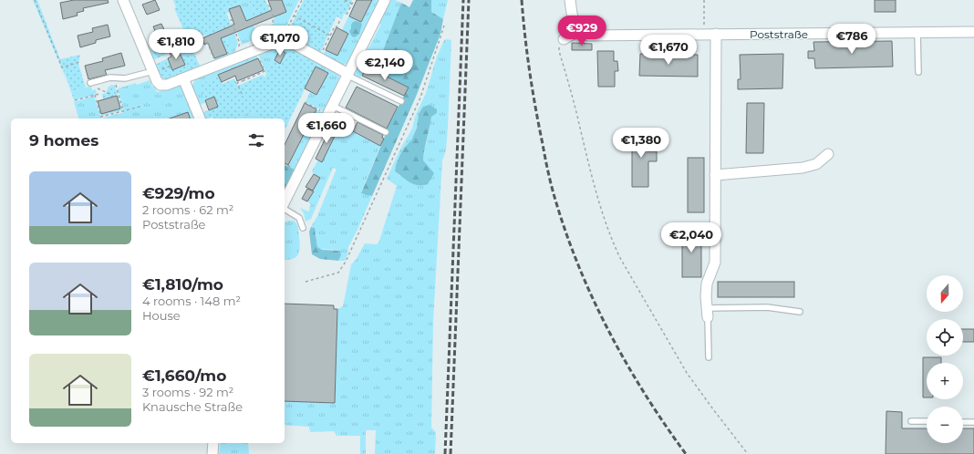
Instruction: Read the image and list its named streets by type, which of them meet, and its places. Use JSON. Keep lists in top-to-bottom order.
{
  "streets": {
    "street": ["Poststraße"]
  },
  "north": "bottom",
  "page": {
    "price": [
      "€929",
      "€786",
      "€1,070",
      "€1,810",
      "€1,670",
      "€2,140",
      "€1,660",
      "€1,380",
      "€2,040"
    ],
    "heading": "9 homes",
    "list": [
      {
        "name": "€929/mo",
        "note": "2 rooms · 62 m² · Poststraße"
      },
      {
        "name": "€1,810/mo",
        "note": "4 rooms · 148 m² · House"
      },
      {
        "name": "€1,660/mo",
        "note": "3 rooms · 92 m² · Knausche Straße"
      }
    ],
    "map_buttons": ["+", "−"]
  }
}
